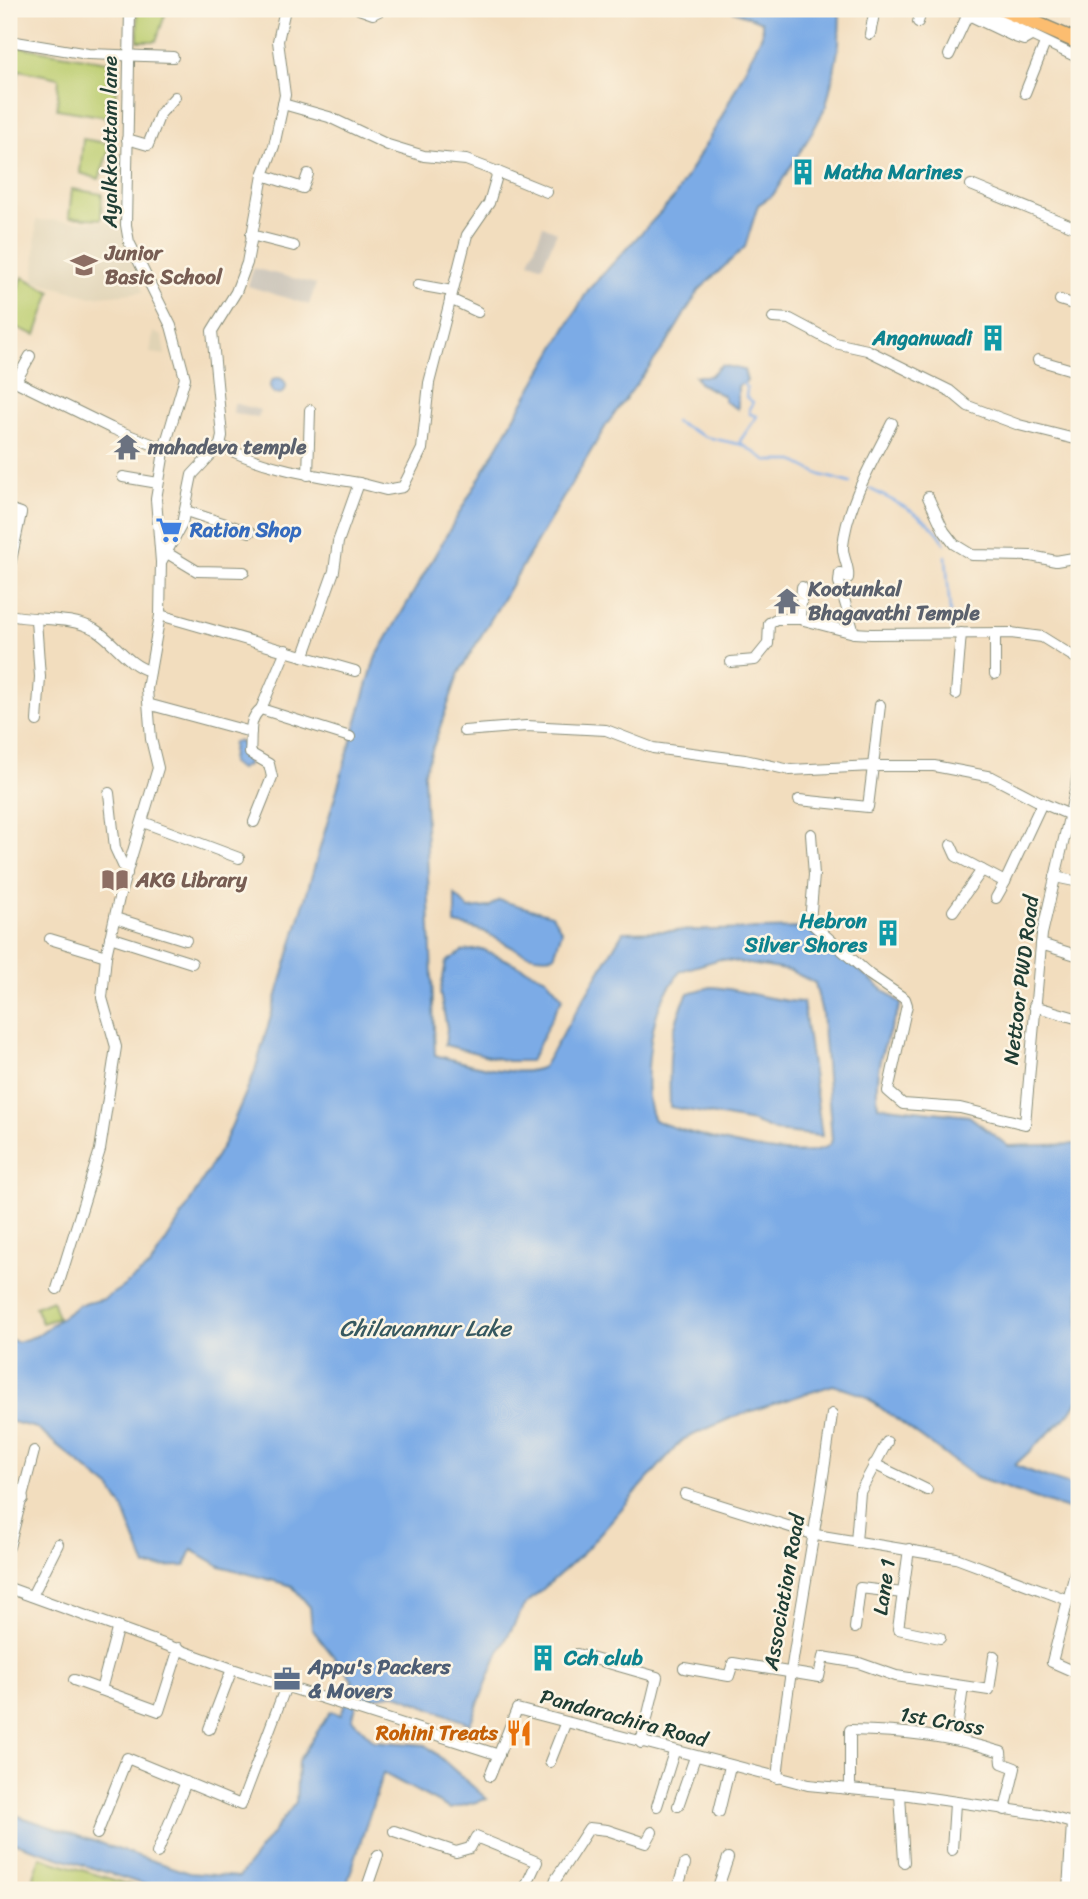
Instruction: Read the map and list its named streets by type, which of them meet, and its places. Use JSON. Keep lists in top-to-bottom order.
{
  "streets": {
    "street": [
      "Ayalkkoottam lane",
      "Nettoor PWD Road",
      "Lane 1",
      "Association Road",
      "Pandarachira Road",
      "1st Cross"
    ]
  },
  "crossings": [
    ["Association Road", "Pandarachira Road"],
    ["Pandarachira Road", "1st Cross"]
  ],
  "water": ["Chilavannur Lake"],
  "places": {
    "building": [
      "Matha Marines",
      "Anganwadi",
      "Hebron Silver Shores",
      "Cch club"
    ],
    "school or university": ["Junior Basic School"],
    "temple": ["mahadeva temple", "Kootunkal Bhagavathi Temple"],
    "supermarket": ["Ration Shop"],
    "library": ["AKG Library"],
    "office": ["Appu's Packers & Movers"],
    "restaurant": ["Rohini Treats"]
  }
}
